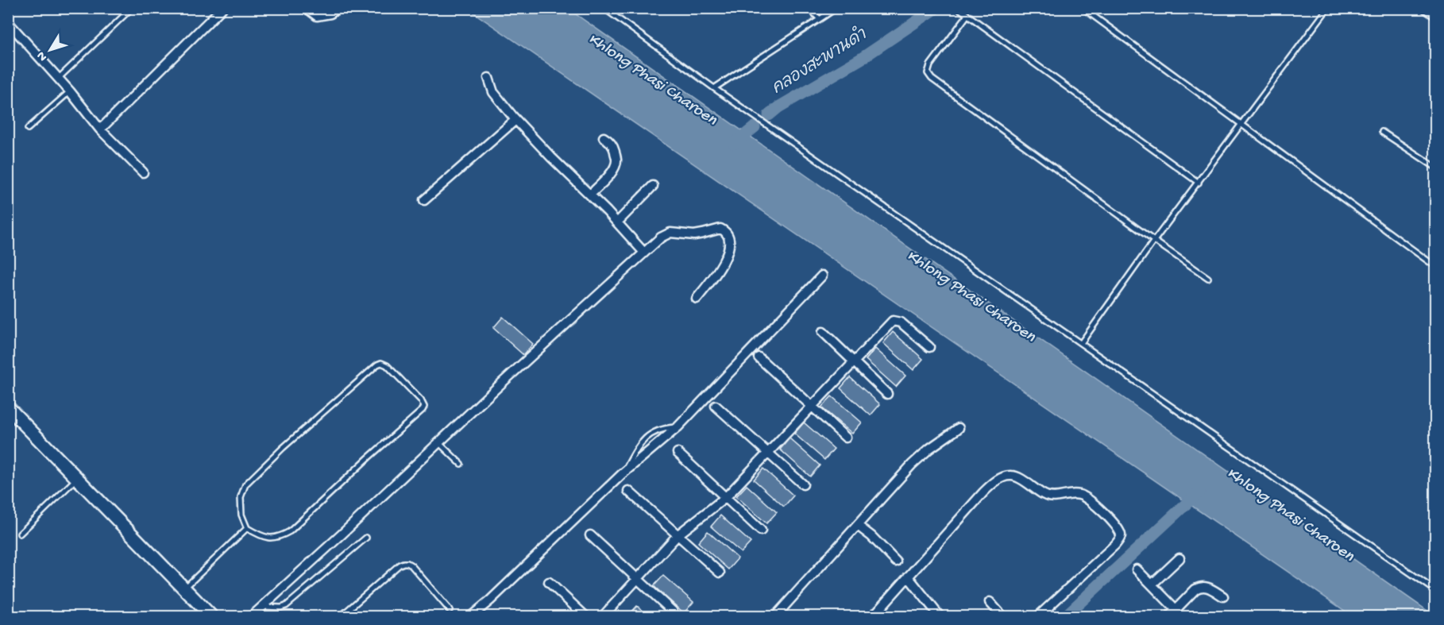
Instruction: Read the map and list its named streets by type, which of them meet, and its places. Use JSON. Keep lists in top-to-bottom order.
{
  "water": ["คลองสะพานดำ", "Khlong Phasi Charoen"],
  "north": "bottom left"
}
